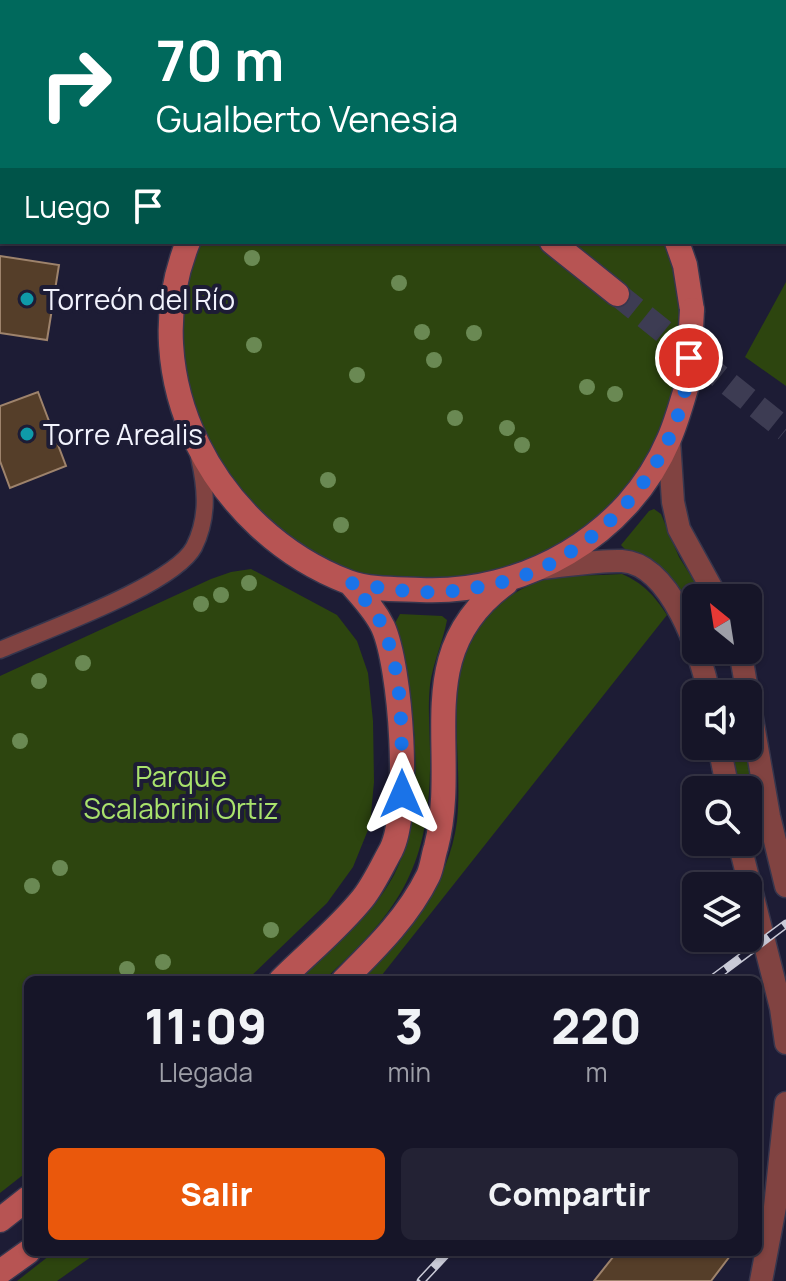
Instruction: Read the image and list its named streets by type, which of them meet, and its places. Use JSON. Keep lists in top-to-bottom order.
{
  "parks": ["Parque Scalabrini Ortiz"],
  "places": ["Torreón del Río", "Torre Arealis"],
  "north": "top left",
  "page": {
    "turn": ["70 m", "Gualberto Venesia"],
    "then": "Luego",
    "eta": [
      "11:09",
      "Llegada",
      "3",
      "min",
      "220",
      "m"
    ],
    "buttons": ["Salir", "Compartir"]
  }
}
